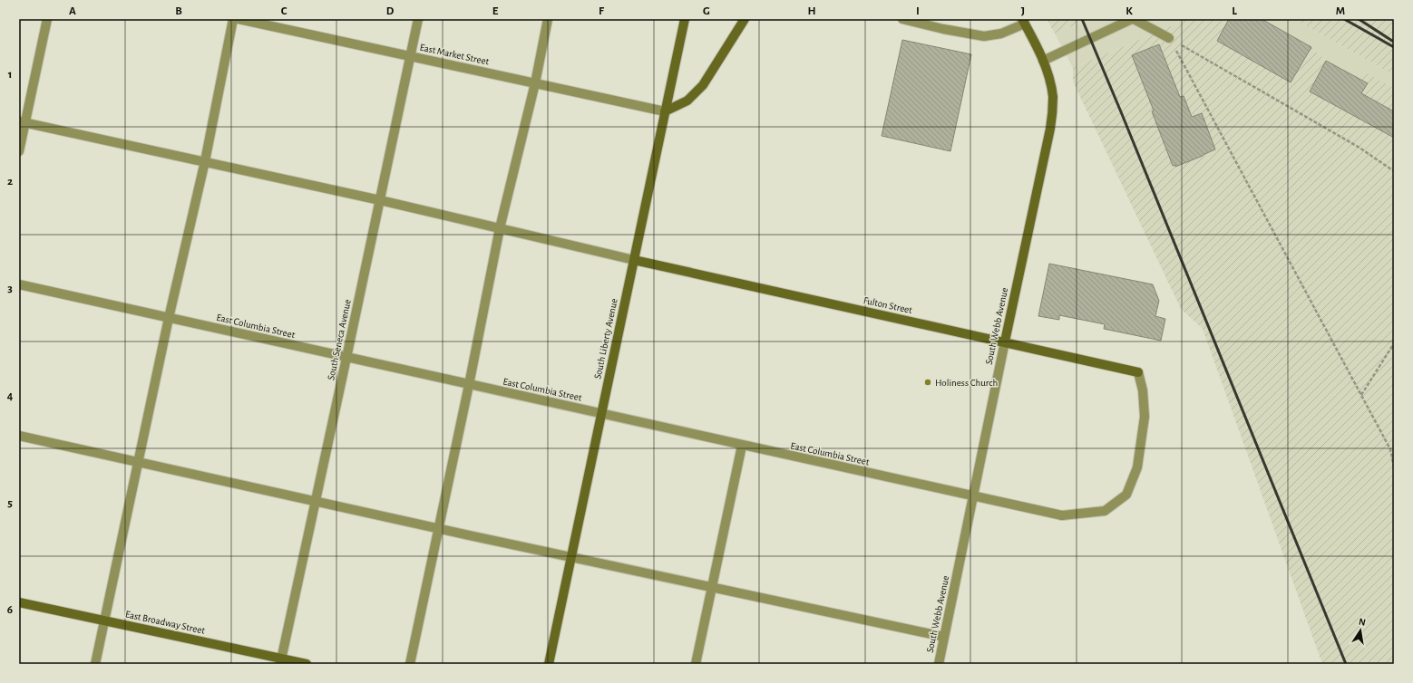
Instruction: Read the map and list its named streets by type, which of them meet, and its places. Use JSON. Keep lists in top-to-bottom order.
{
  "streets": {
    "street": [
      "East Market Street",
      "Fulton Street",
      "East Columbia Street",
      "South Webb Avenue",
      "South Liberty Avenue",
      "South Seneca Avenue",
      "East Broadway Street"
    ]
  },
  "crossings": [
    ["East Market Street", "South Liberty Avenue"],
    ["East Market Street", "South Seneca Avenue"],
    ["Fulton Street", "East Columbia Street"],
    ["Fulton Street", "South Webb Avenue"],
    ["Fulton Street", "South Liberty Avenue"],
    ["East Columbia Street", "South Webb Avenue"],
    ["East Columbia Street", "South Liberty Avenue"],
    ["East Columbia Street", "South Seneca Avenue"],
    ["South Seneca Avenue", "East Broadway Street"]
  ],
  "places": ["Holiness Church"],
  "north": "top",
  "grid": {
    "columns": [
      "A",
      "B",
      "C",
      "D",
      "E",
      "F",
      "G",
      "H",
      "I",
      "J",
      "K",
      "L",
      "M"
    ],
    "rows": [
      "1",
      "2",
      "3",
      "4",
      "5",
      "6"
    ]
  }
}
